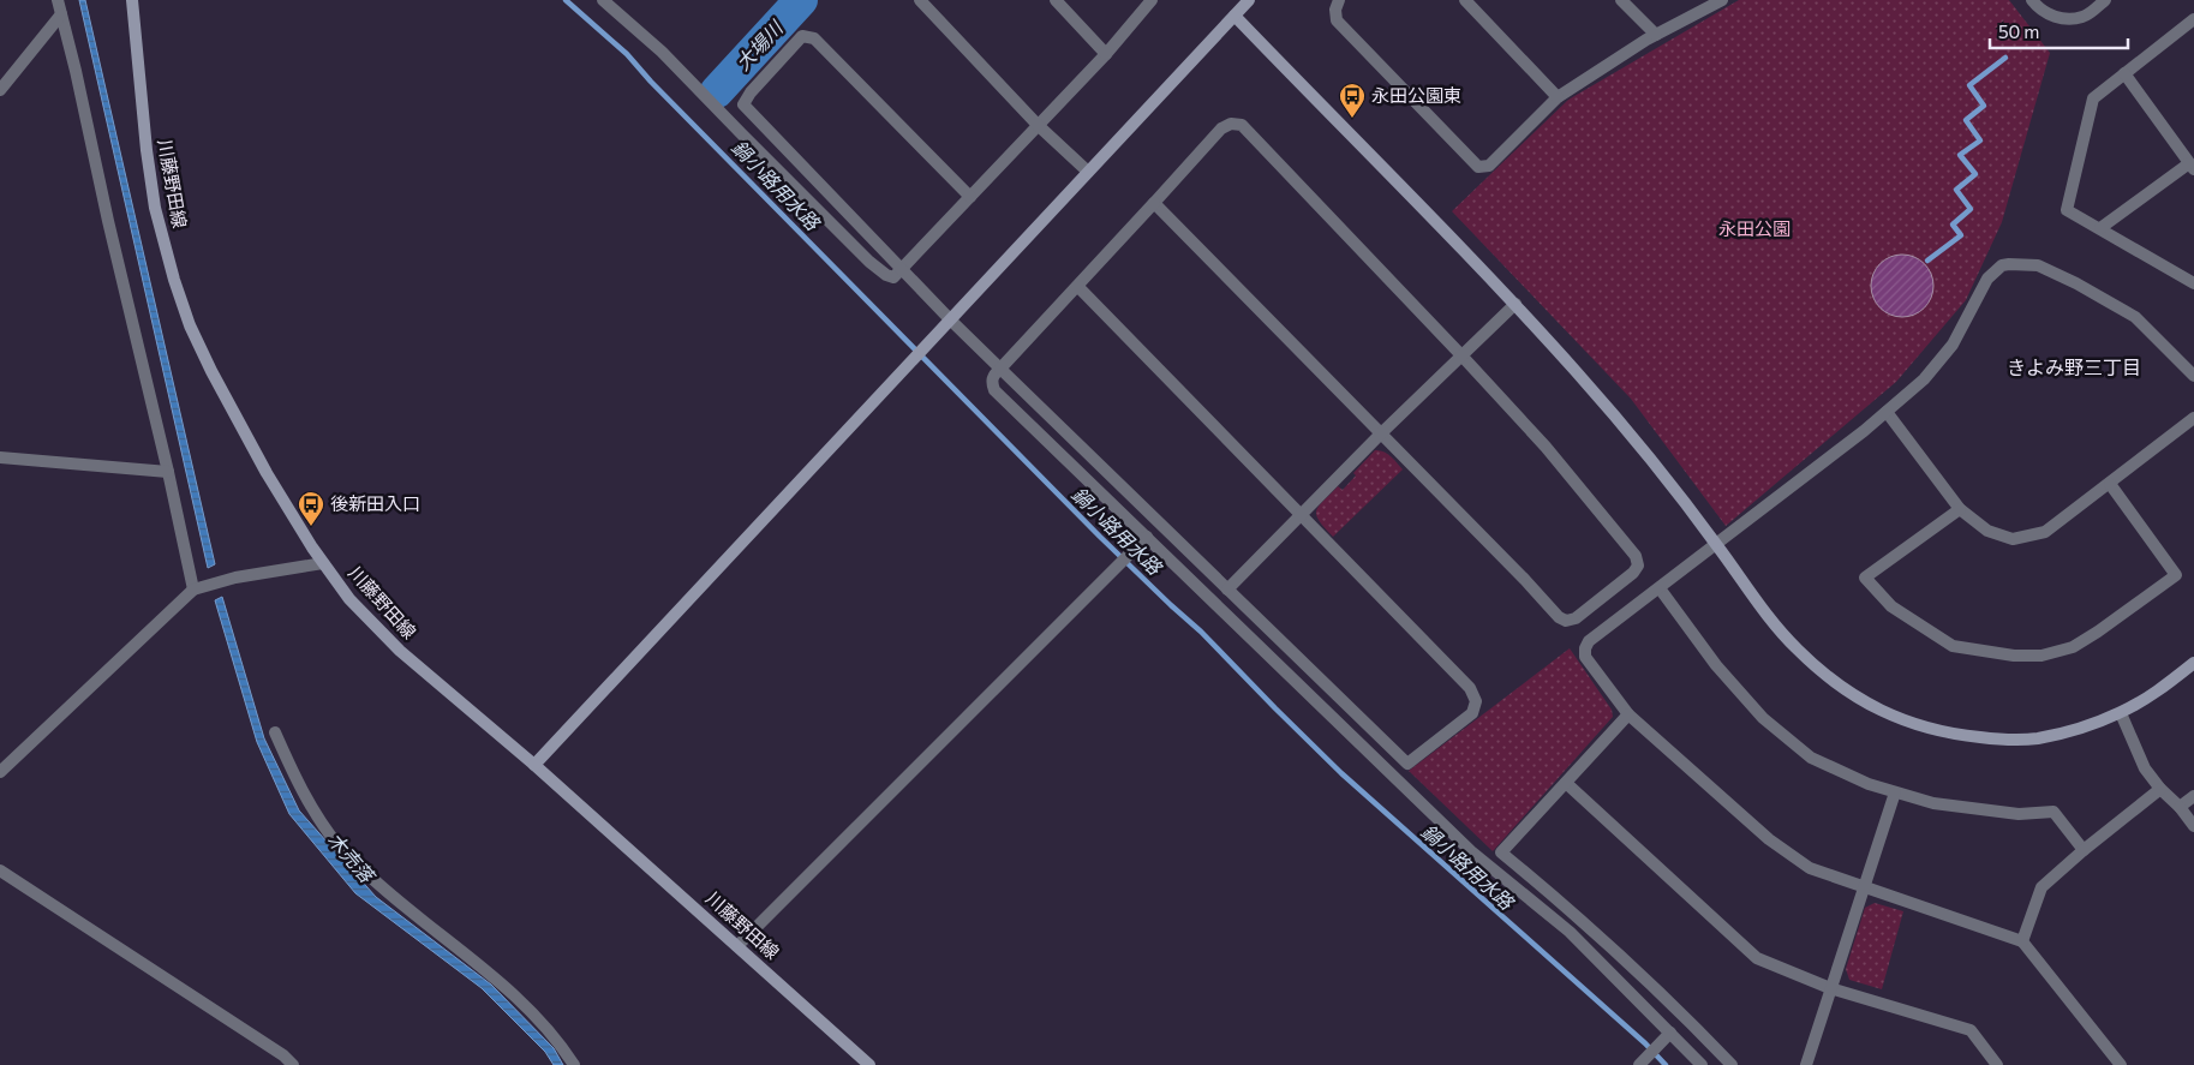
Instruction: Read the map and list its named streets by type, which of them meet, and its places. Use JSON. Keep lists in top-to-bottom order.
{
  "streets": {
    "street": ["川藤野田線"]
  },
  "districts": ["きよみ野三丁目"],
  "water": ["大場川", "鍋小路用水路", "木売落"],
  "parks": ["永田公園"],
  "places": {
    "bus stop": ["永田公園東", "後新田入口"]
  },
  "scale_bar": "50 m"
}
